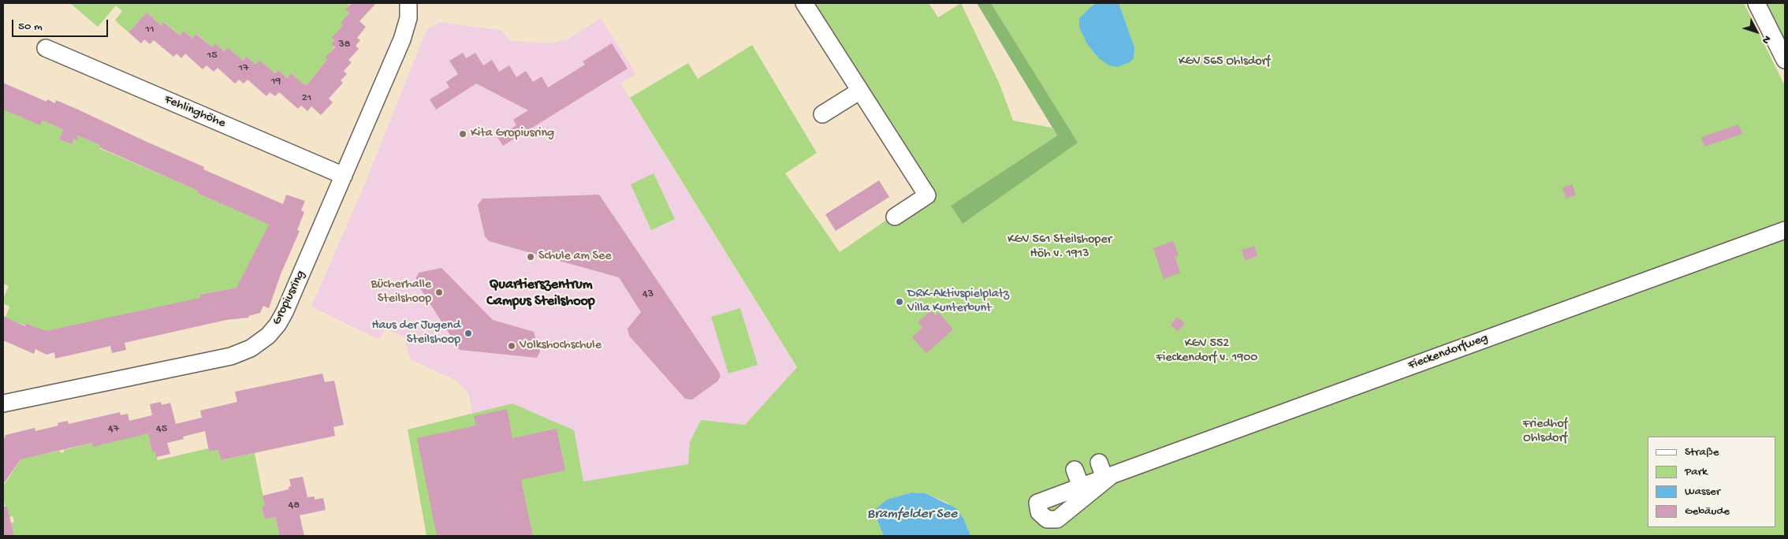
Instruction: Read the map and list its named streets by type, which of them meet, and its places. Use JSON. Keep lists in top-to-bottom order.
{
  "streets": {
    "street": ["Fehlinghöhe", "Gropiusring", "Fieckendorfweg"]
  },
  "crossings": [
    ["Fehlinghöhe", "Gropiusring"]
  ],
  "districts": ["Quartierszentrum Campus Steilshoop"],
  "water": ["Bramfelder See"],
  "parks": [
    "KGV 565 Ohlsdorf",
    "KGV 561 Steilshoper Höh v. 1913",
    "KGV 552 Fieckendorf v. 1900",
    "Friedhof Ohlsdorf"
  ],
  "places": [
    "Kita Gropiusring",
    "Schule am See",
    "Bücherhalle Steilshoop",
    "DRK-Aktivspielplatz Villa Kunterbunt",
    "Haus der Jugend Steilshoop",
    "Volkshochschule"
  ],
  "house_numbers": [
    "11",
    "38",
    "15",
    "17",
    "19",
    "21",
    "43",
    "47",
    "45",
    "48"
  ],
  "legend": [
    "Straße",
    "Park",
    "Wasser",
    "Gebäude"
  ],
  "scale_bar": "50 m",
  "north": "bottom right"
}
